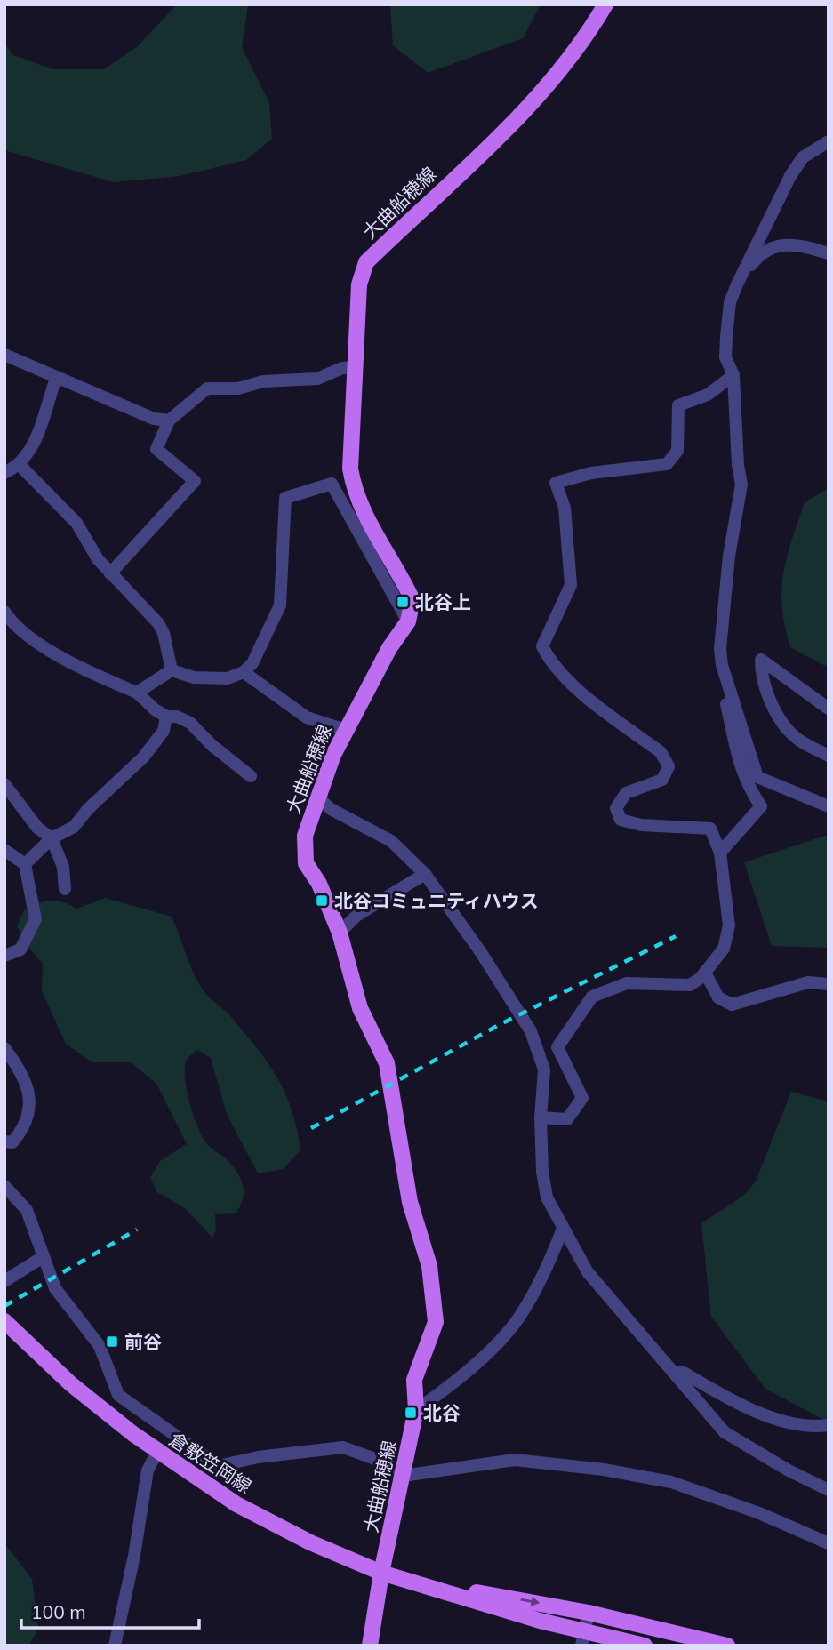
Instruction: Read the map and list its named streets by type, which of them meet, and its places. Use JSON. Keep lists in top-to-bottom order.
{
  "streets": {
    "main road": ["大曲船穂線", "倉敷笠岡線"]
  },
  "crossings": [
    ["大曲船穂線", "倉敷笠岡線"]
  ],
  "places": {
    "transit": [
      "北谷上",
      "北谷コミュニティハウス",
      "前谷",
      "北谷"
    ]
  },
  "scale_bar": "100 m"
}
